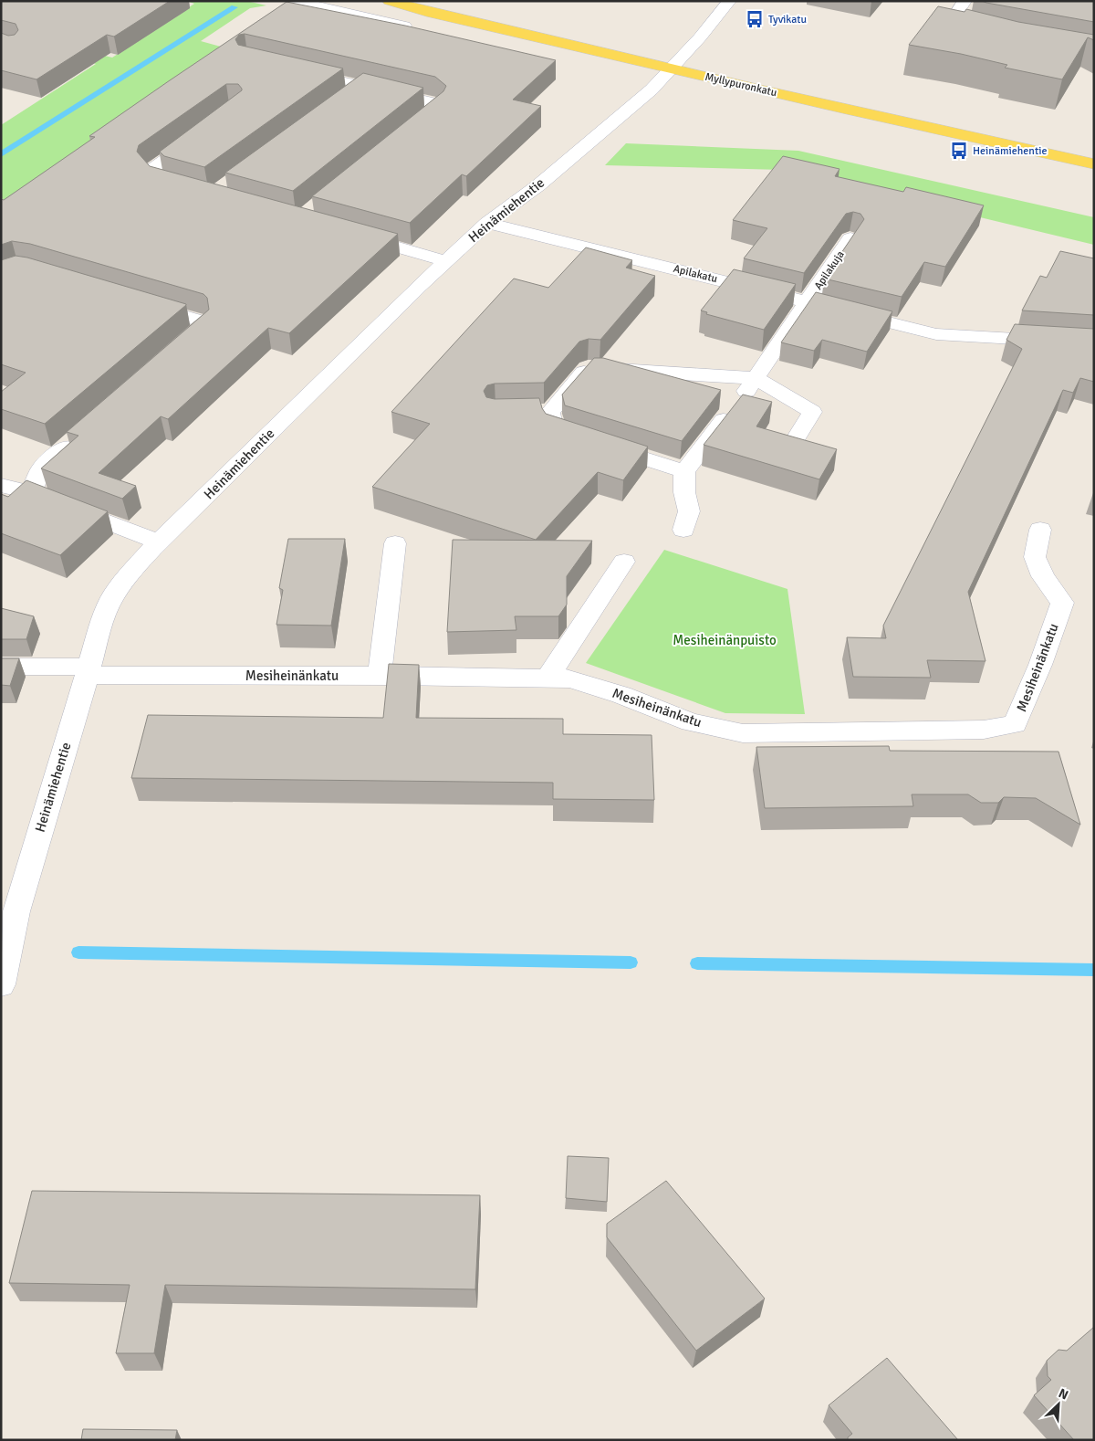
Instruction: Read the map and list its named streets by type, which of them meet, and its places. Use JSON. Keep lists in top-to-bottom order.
{
  "streets": {
    "main road": ["Myllypuronkatu"],
    "street": [
      "Heinämiehentie",
      "Apilakuja",
      "Apilakatu",
      "Mesiheinänkatu"
    ]
  },
  "crossings": [
    ["Myllypuronkatu", "Heinämiehentie"],
    ["Heinämiehentie", "Apilakatu"],
    ["Heinämiehentie", "Mesiheinänkatu"],
    ["Apilakuja", "Apilakatu"]
  ],
  "parks": ["Mesiheinänpuisto"],
  "places": {
    "bus stop": ["Tyvikatu", "Heinämiehentie"]
  },
  "north": "top right"
}
